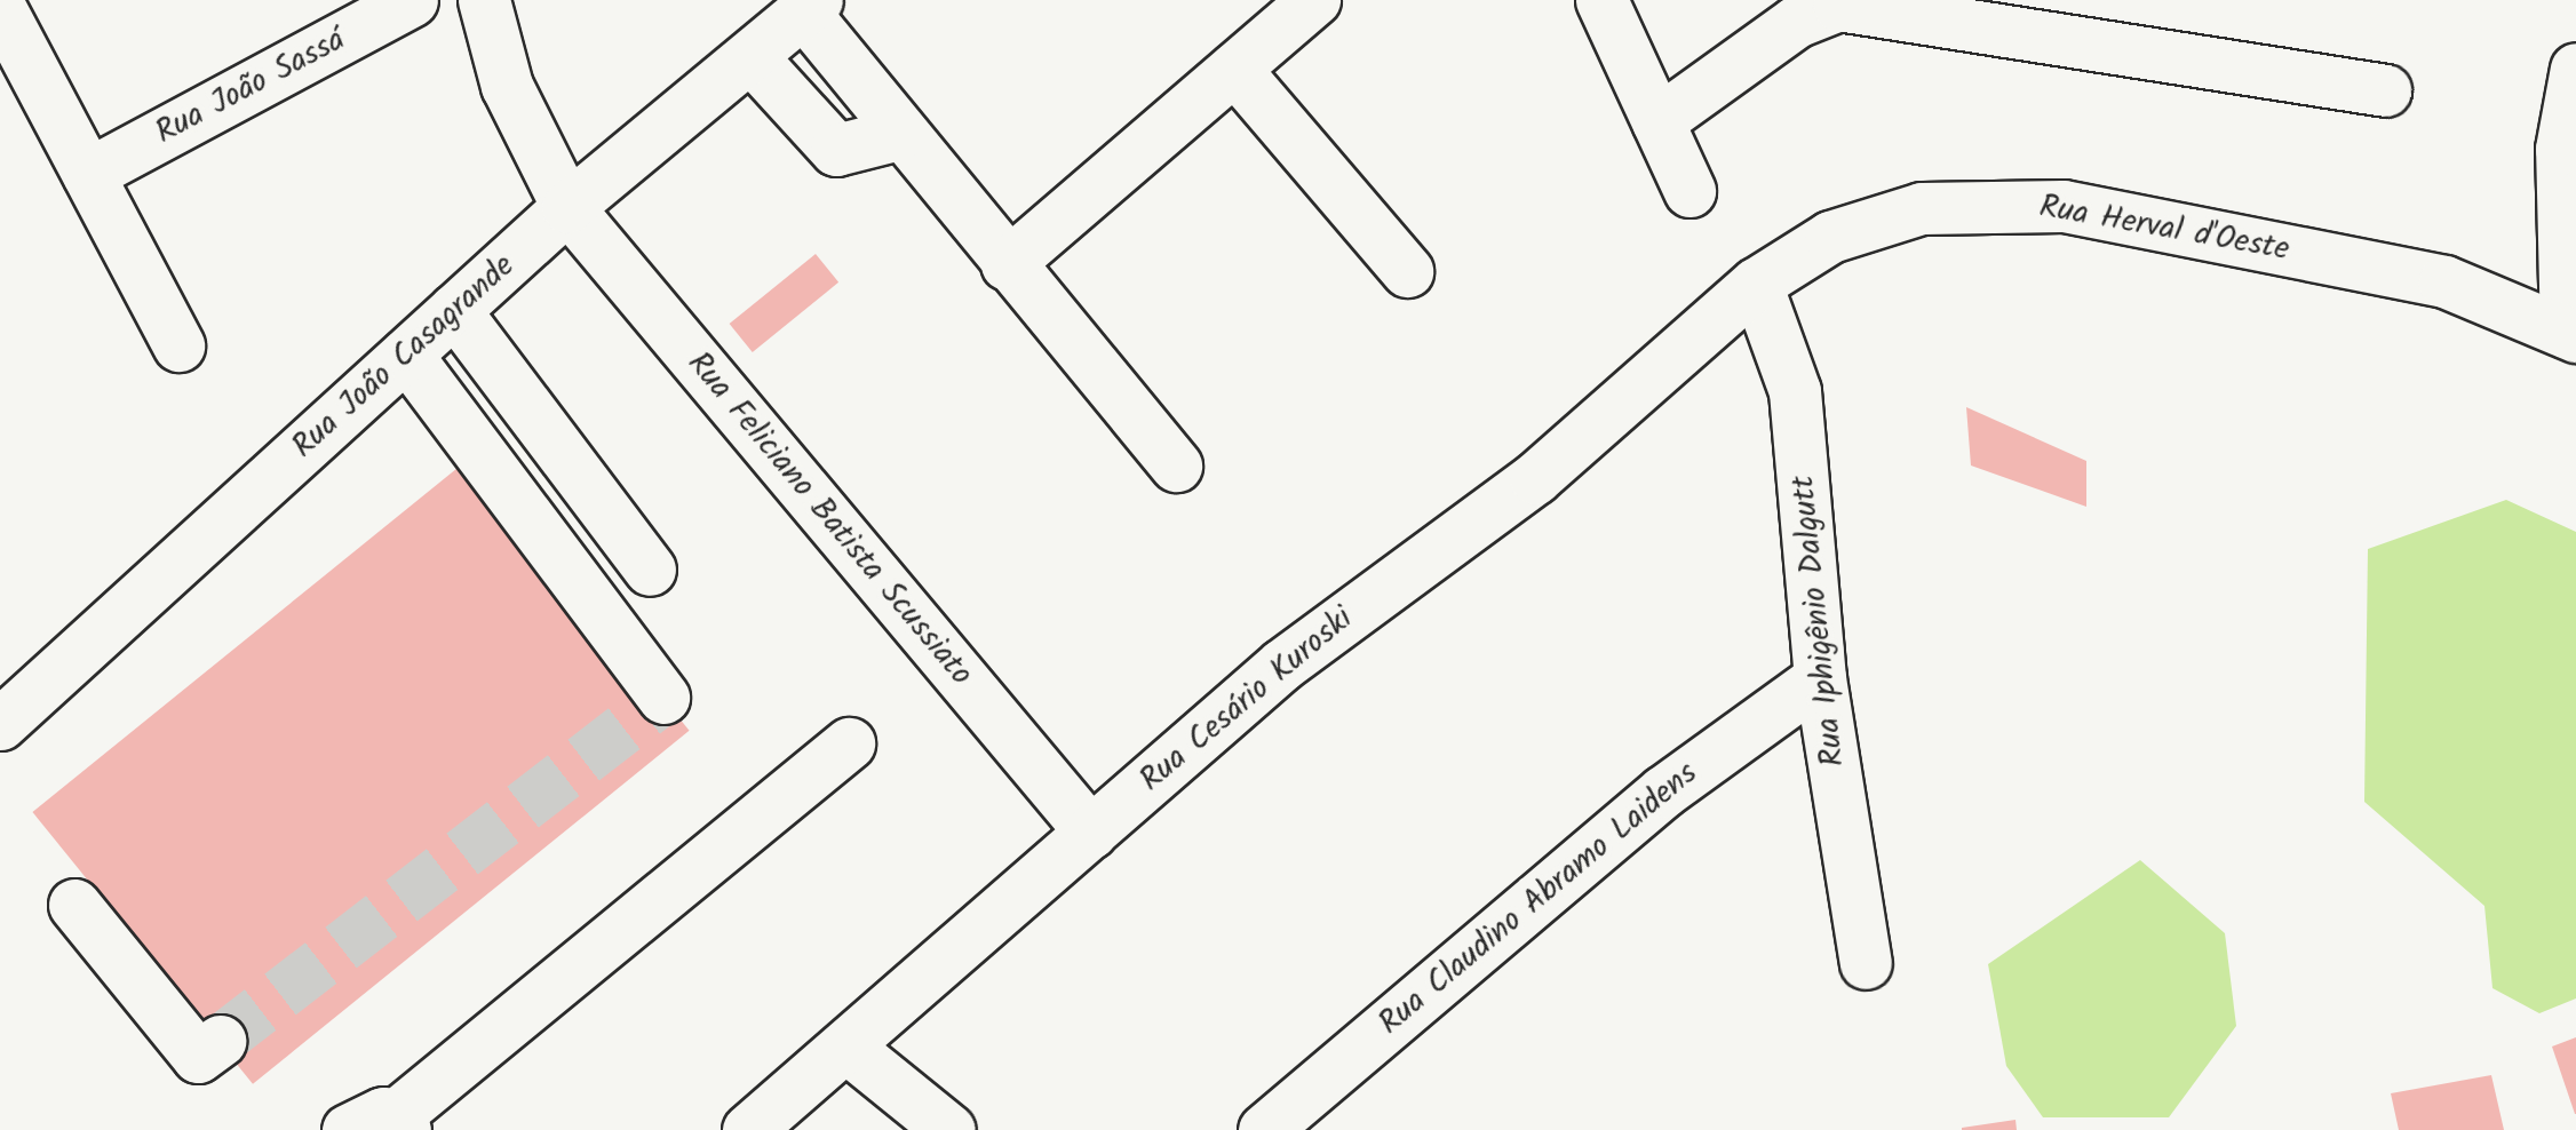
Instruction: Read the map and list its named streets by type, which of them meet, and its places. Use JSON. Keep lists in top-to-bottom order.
{
  "streets": {
    "street": [
      "Rua João Sassá",
      "Rua Herval d'Oeste",
      "Rua João Casagrande",
      "Rua Feliciano Batista Scussiato",
      "Rua Iphigênio Dalgutt",
      "Rua Cesário Kuroski",
      "Rua Claudino Abramo Laidens"
    ]
  },
  "crossings": [
    ["Rua Herval d'Oeste", "Rua Iphigênio Dalgutt"],
    ["Rua Herval d'Oeste", "Rua Cesário Kuroski"],
    ["Rua João Casagrande", "Rua Feliciano Batista Scussiato"],
    ["Rua Feliciano Batista Scussiato", "Rua Cesário Kuroski"],
    ["Rua Iphigênio Dalgutt", "Rua Cesário Kuroski"],
    ["Rua Iphigênio Dalgutt", "Rua Claudino Abramo Laidens"]
  ]
}
